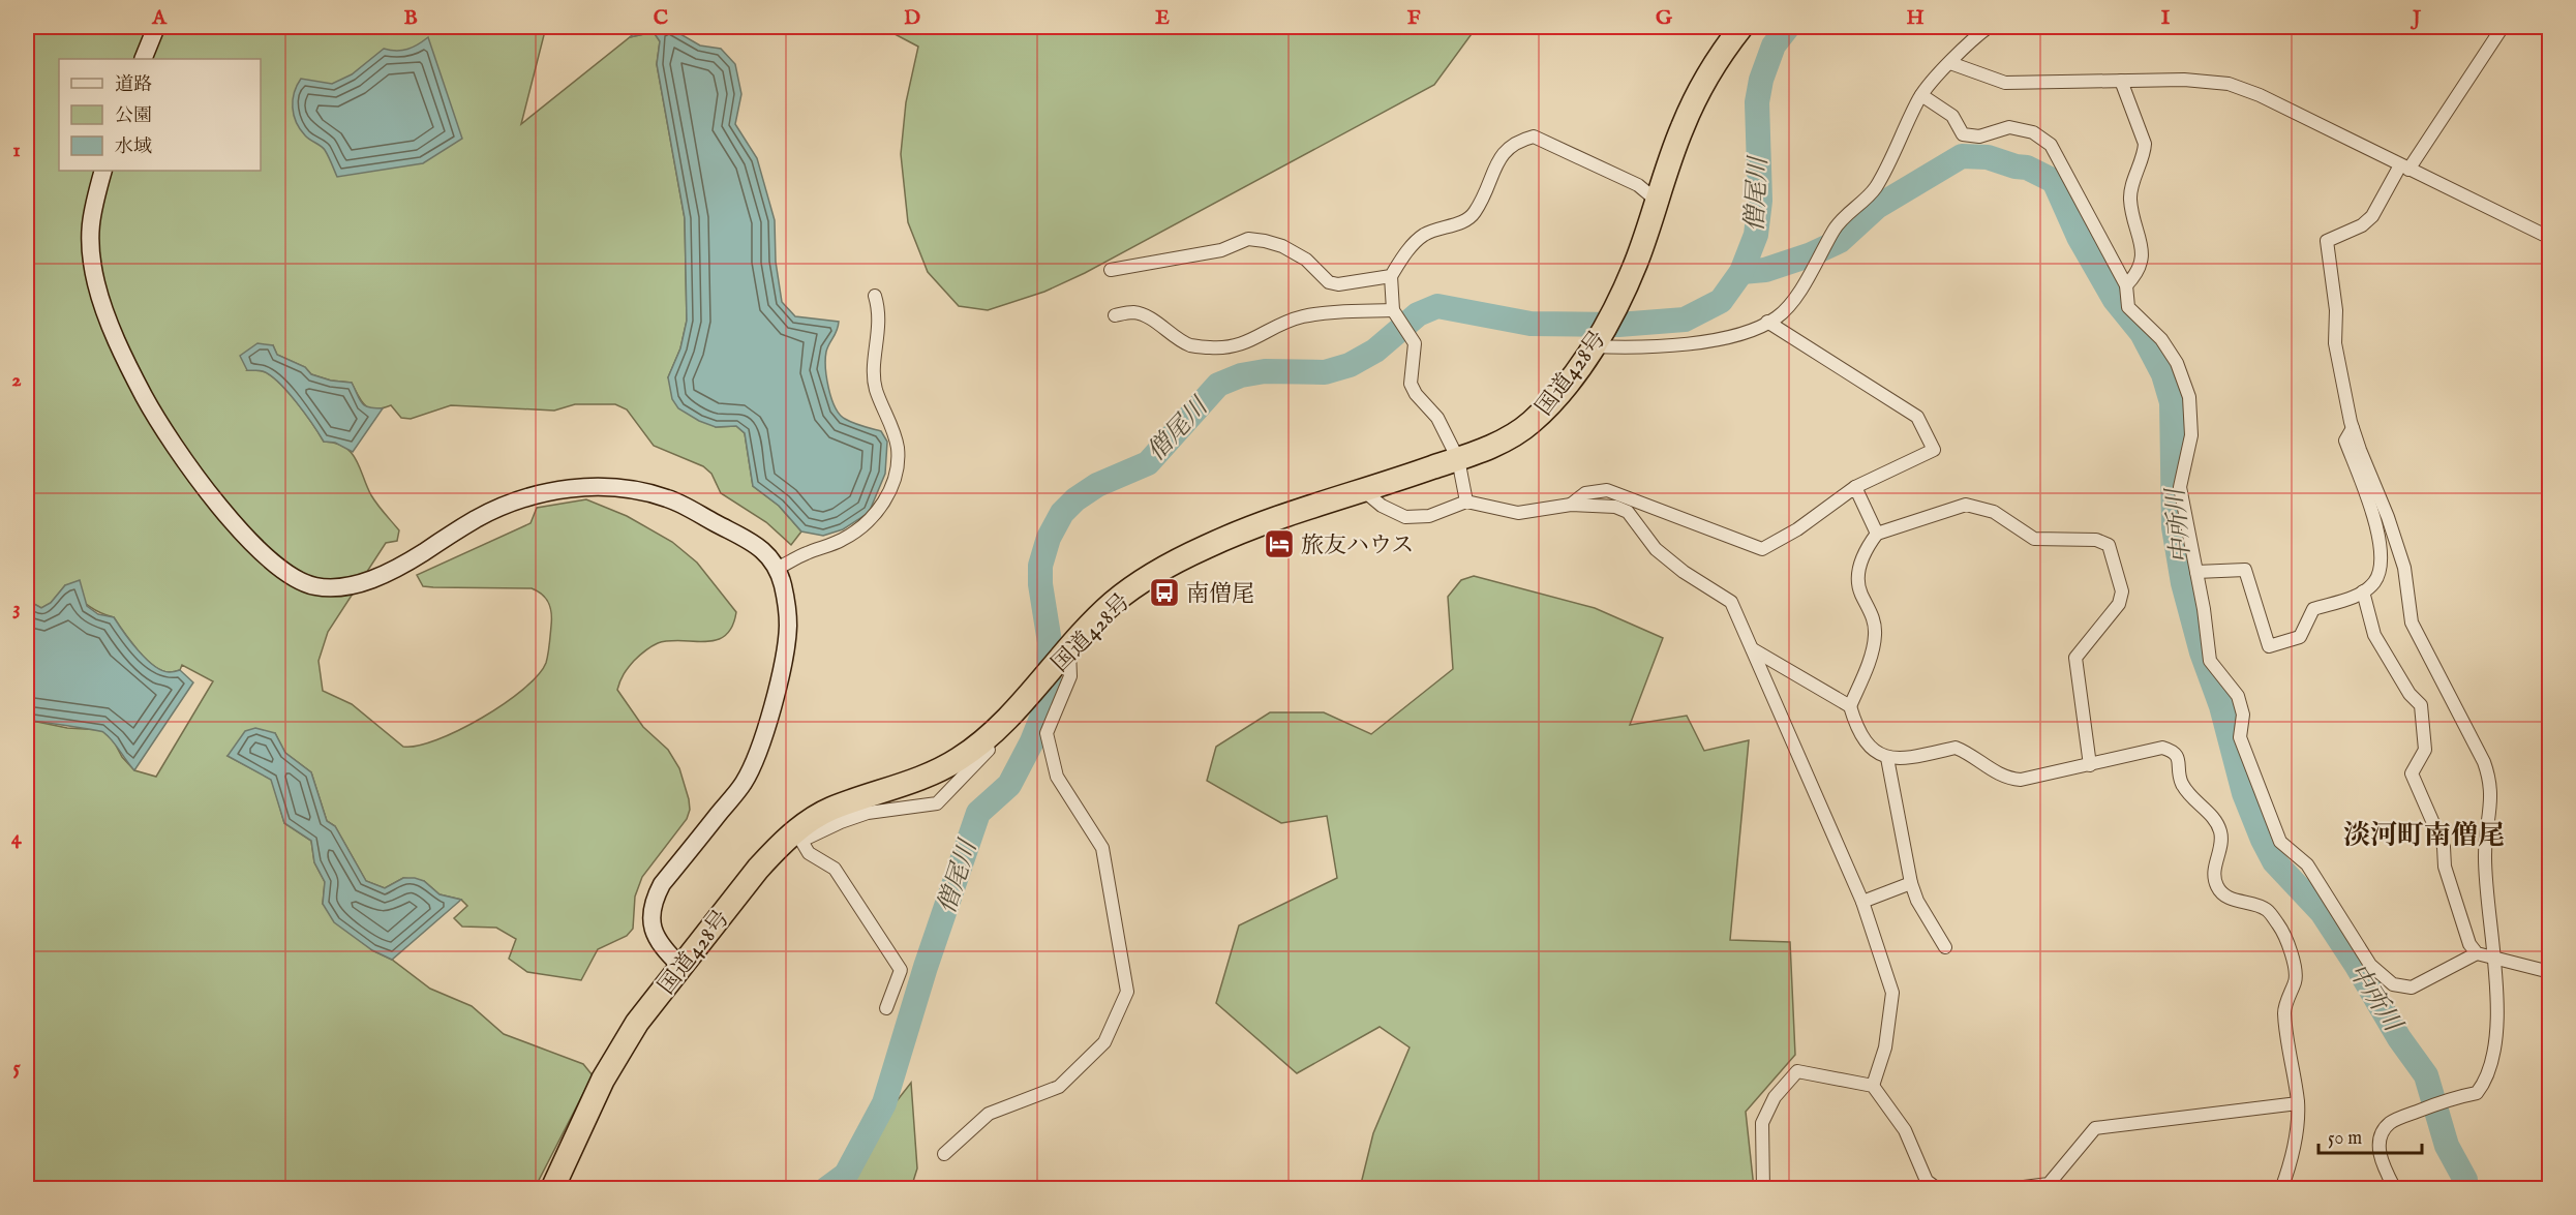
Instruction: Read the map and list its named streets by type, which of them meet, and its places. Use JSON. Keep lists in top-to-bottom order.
{
  "streets": {
    "highway": ["国道428号"]
  },
  "districts": ["淡河町南僧尾"],
  "water": ["僧尾川", "中所川"],
  "places": {
    "hotel": ["旅友ハウス"],
    "bus stop": ["南僧尾"]
  },
  "legend": ["道路", "公園", "水域"],
  "scale_bar": "50 m",
  "grid": {
    "columns": [
      "A",
      "B",
      "C",
      "D",
      "E",
      "F",
      "G",
      "H",
      "I",
      "J"
    ],
    "rows": [
      "1",
      "2",
      "3",
      "4",
      "5"
    ]
  }
}
